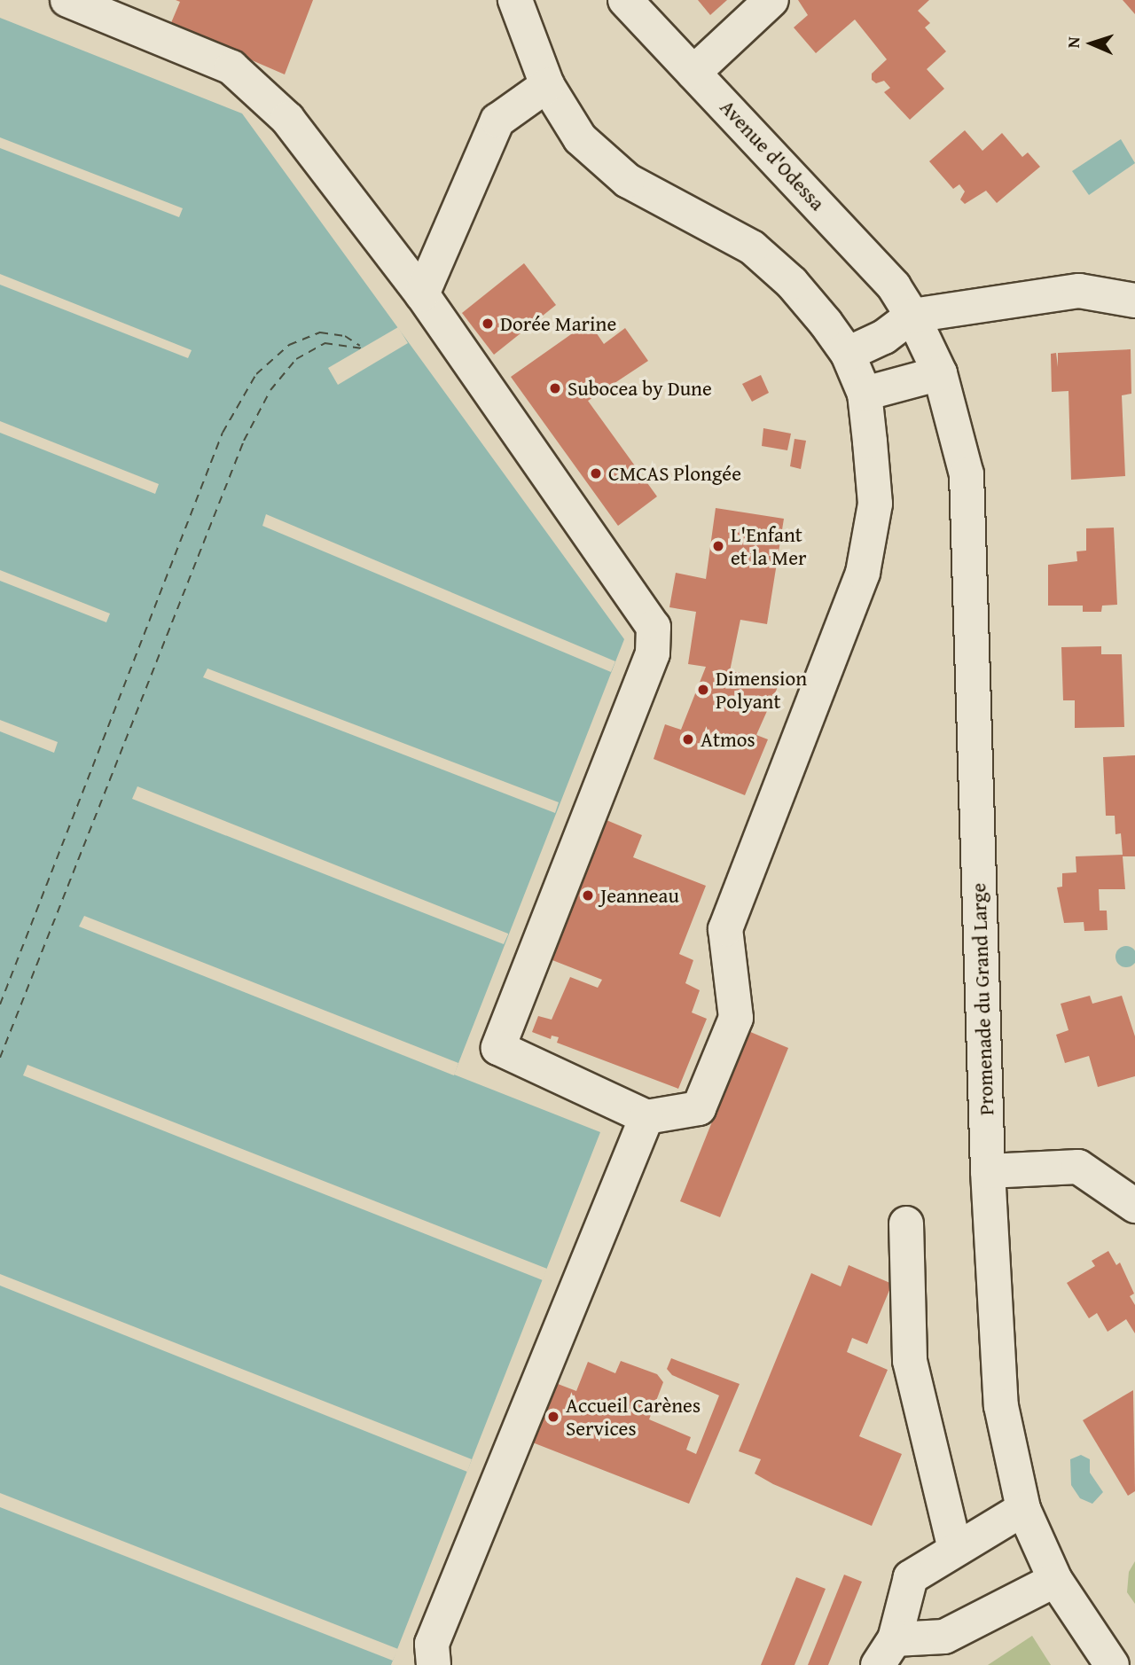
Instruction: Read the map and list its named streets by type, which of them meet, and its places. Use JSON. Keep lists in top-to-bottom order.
{
  "streets": {
    "street": ["Avenue d'Odessa", "Promenade du Grand Large"]
  },
  "crossings": [
    ["Avenue d'Odessa", "Promenade du Grand Large"]
  ],
  "places": [
    "Dorée Marine",
    "Subocea by Dune",
    "CMCAS Plongée",
    "L'Enfant et la Mer",
    "Dimension Polyant",
    "Atmos",
    "Jeanneau",
    "Accueil Carènes Services"
  ],
  "north": "left"
}
